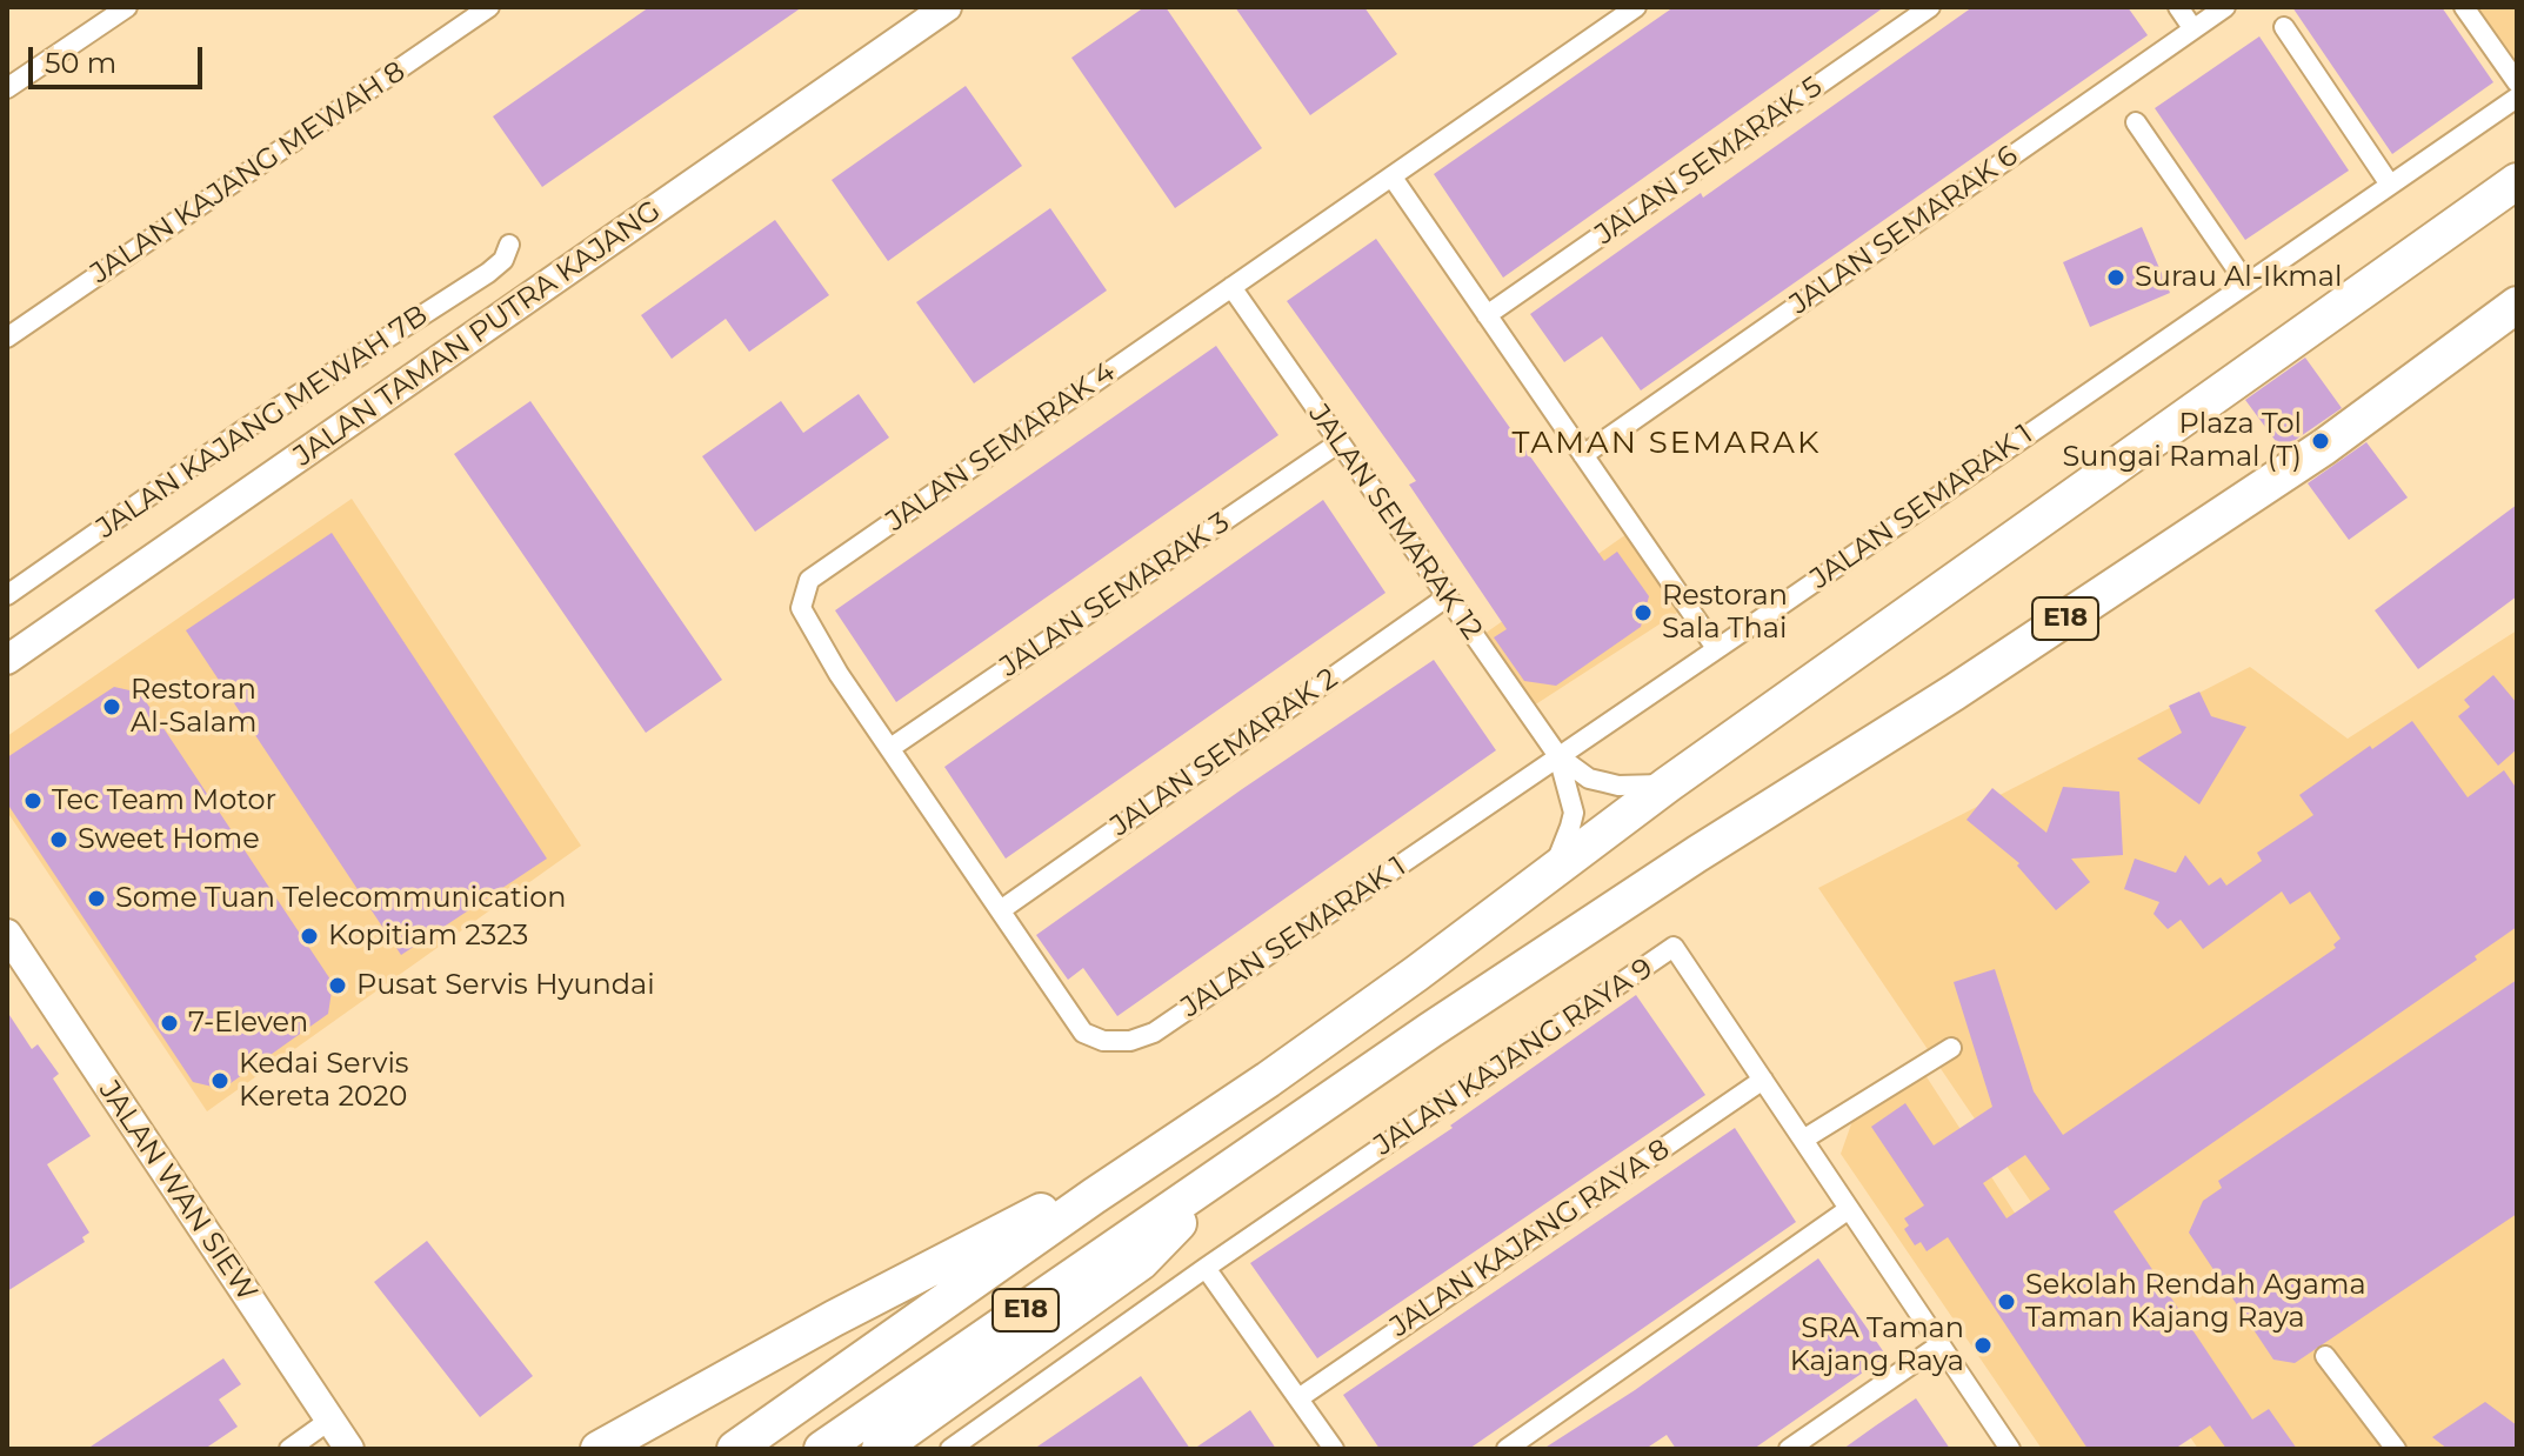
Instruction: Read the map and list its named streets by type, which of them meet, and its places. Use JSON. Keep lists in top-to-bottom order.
{
  "streets": {
    "highway": ["E18"],
    "street": [
      "JALAN SEMARAK 5",
      "JALAN KAJANG MEWAH 8",
      "JALAN SEMARAK 6",
      "JALAN TAMAN PUTRA KAJANG",
      "JALAN KAJANG MEWAH 7B",
      "JALAN SEMARAK 4",
      "JALAN SEMARAK 1",
      "JALAN SEMARAK 12",
      "JALAN SEMARAK 3",
      "JALAN SEMARAK 2",
      "JALAN KAJANG RAYA 9",
      "JALAN WAN SIEW",
      "JALAN KAJANG RAYA 8"
    ]
  },
  "crossings": [
    ["JALAN SEMARAK 4", "JALAN SEMARAK 1"],
    ["JALAN SEMARAK 4", "JALAN SEMARAK 12"],
    ["JALAN SEMARAK 4", "JALAN SEMARAK 3"],
    ["JALAN SEMARAK 4", "JALAN SEMARAK 2"],
    ["JALAN SEMARAK 1", "JALAN SEMARAK 12"],
    ["JALAN SEMARAK 12", "JALAN SEMARAK 3"],
    ["JALAN SEMARAK 12", "E18"],
    ["JALAN SEMARAK 12", "JALAN SEMARAK 2"],
    ["JALAN KAJANG RAYA 9", "JALAN KAJANG RAYA 8"]
  ],
  "districts": ["TAMAN SEMARAK"],
  "places": [
    "Surau Al-Ikmal",
    "Plaza Tol Sungai Ramal (T)",
    "Restoran Sala Thai",
    "Restoran Al-Salam",
    "Tec Team Motor",
    "Sweet Home",
    "Some Tuan Telecommunication",
    "Kopitiam 2323",
    "Pusat Servis Hyundai",
    "7-Eleven",
    "Kedai Servis Kereta 2020",
    "Sekolah Rendah Agama Taman Kajang Raya",
    "SRA Taman Kajang Raya"
  ],
  "scale_bar": "50 m"
}
